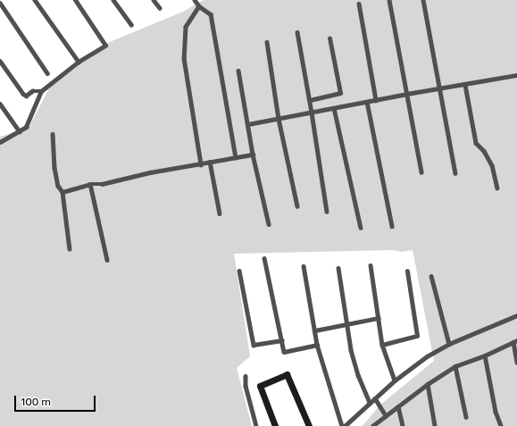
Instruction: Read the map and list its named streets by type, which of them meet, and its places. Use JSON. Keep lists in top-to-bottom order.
{
  "scale_bar": "100 m"
}
